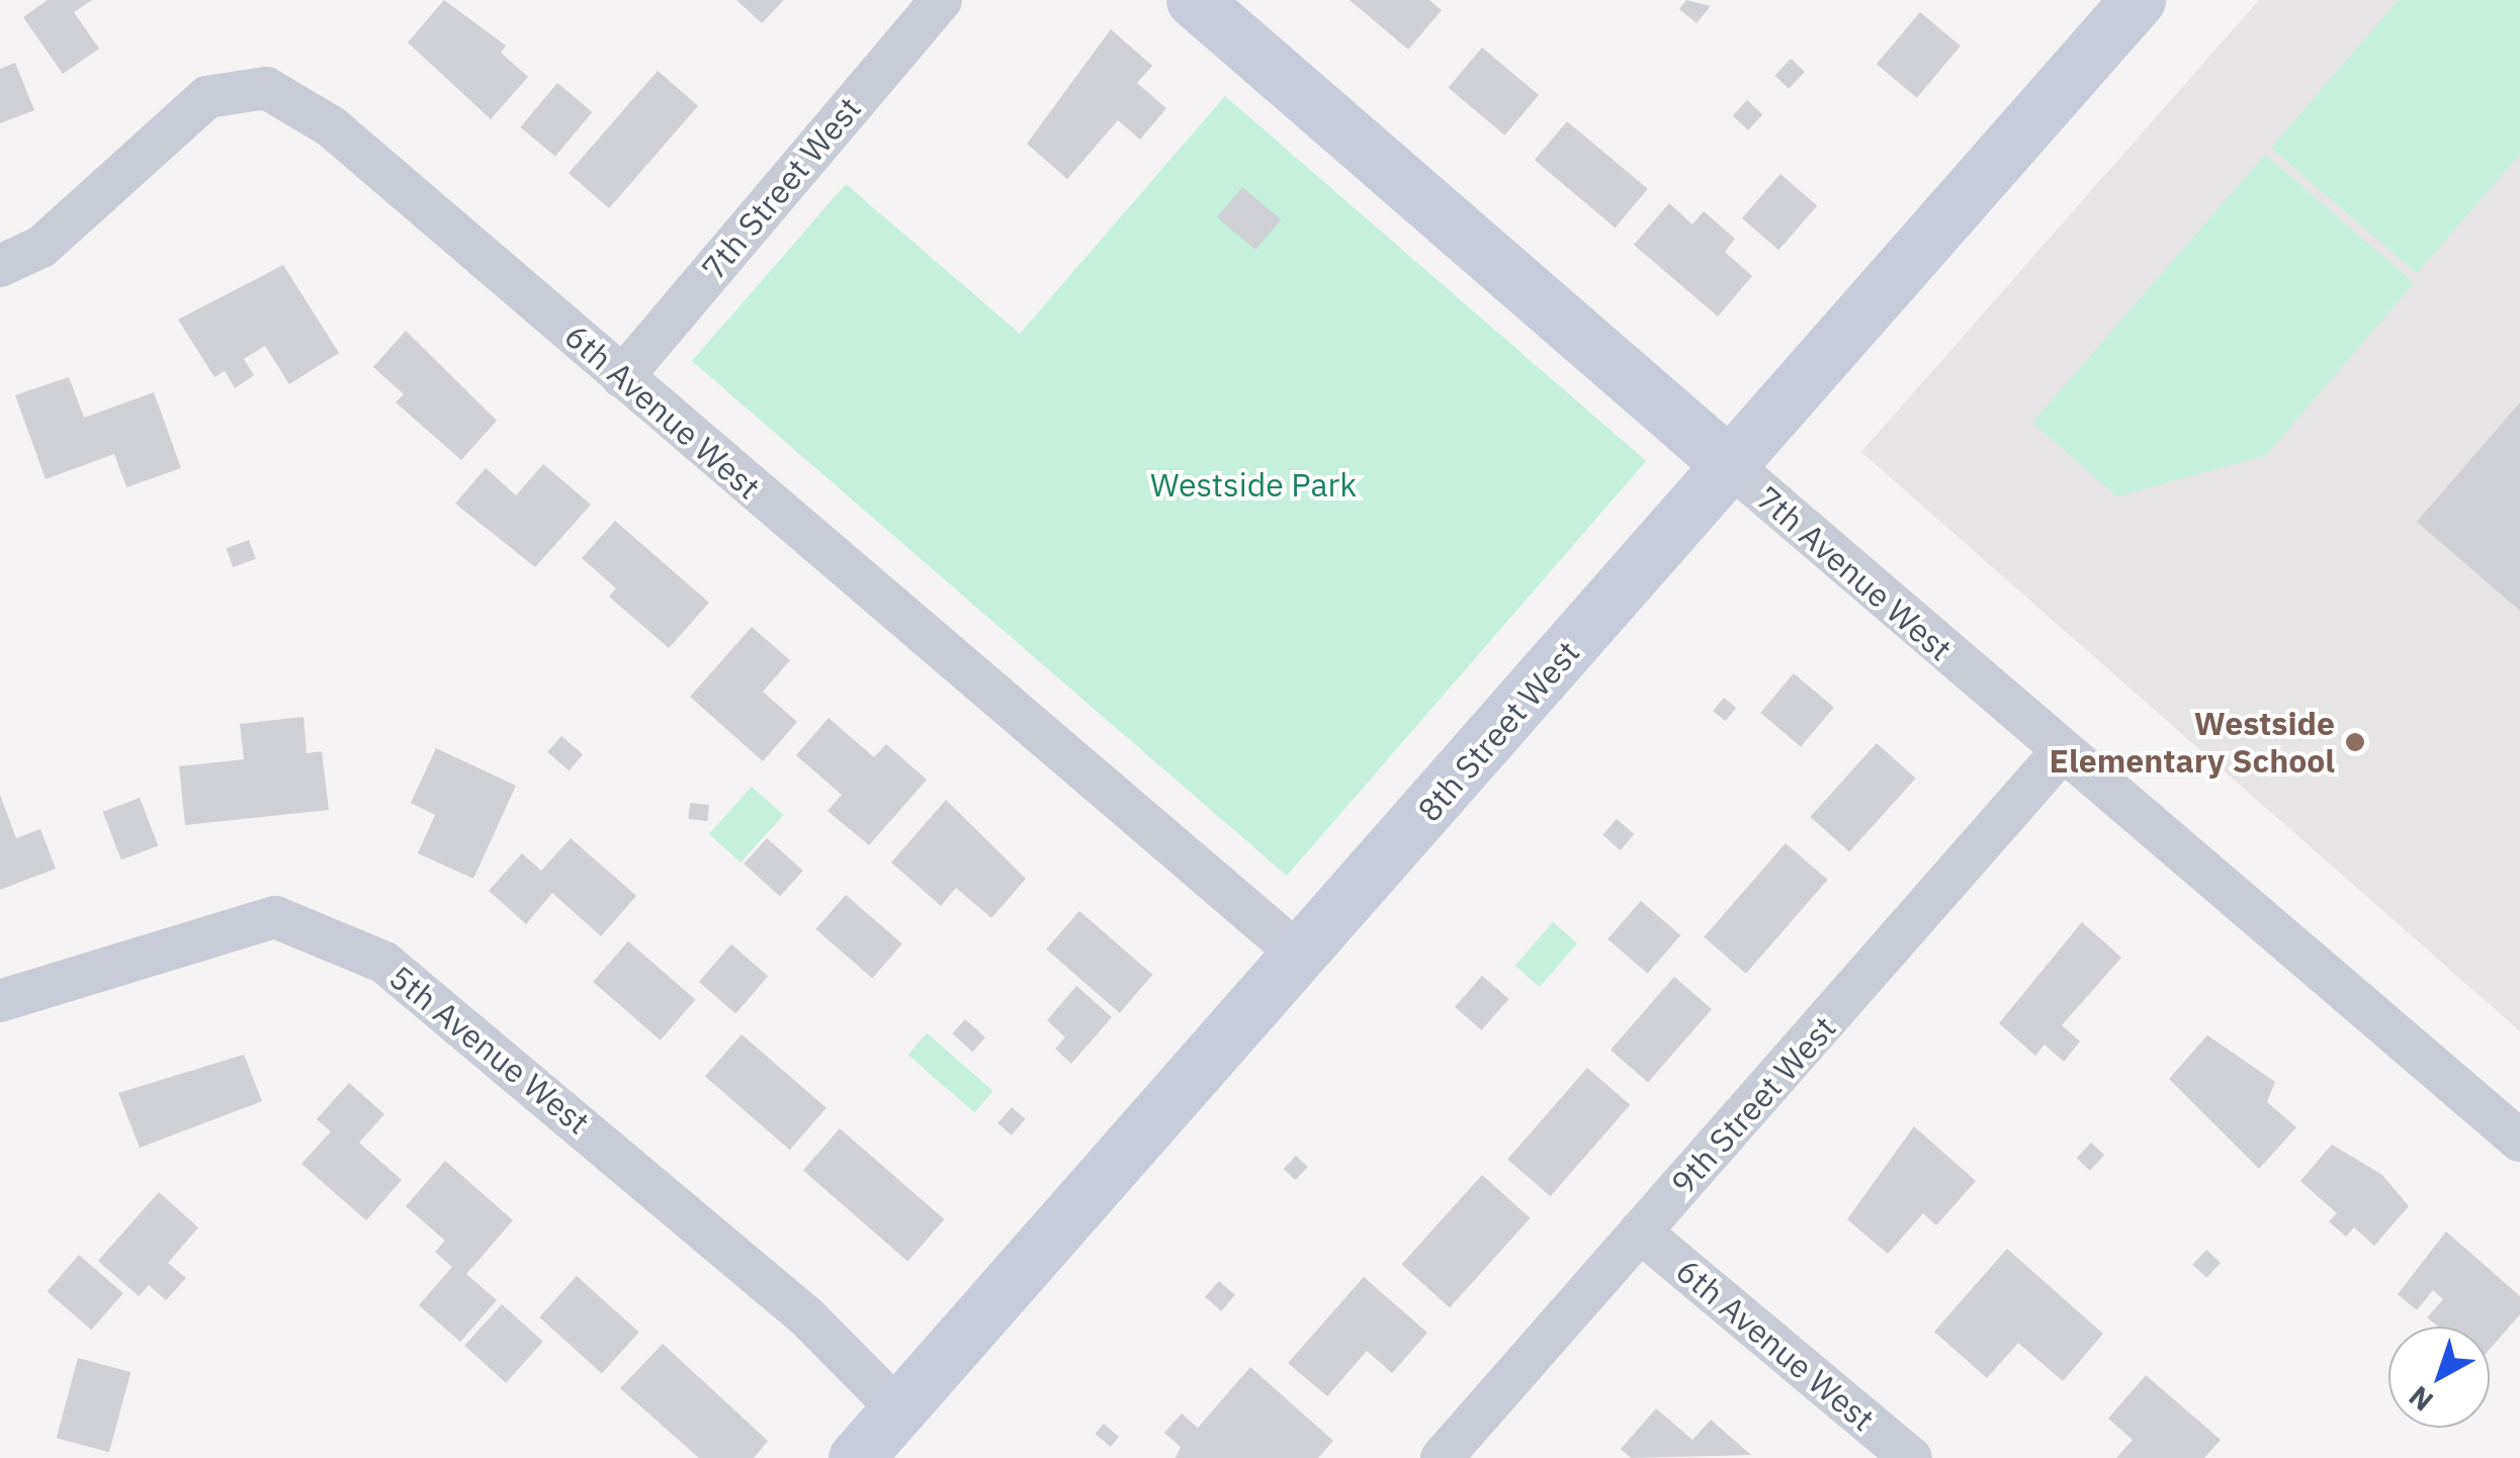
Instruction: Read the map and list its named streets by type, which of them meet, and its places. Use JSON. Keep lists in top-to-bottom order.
{
  "streets": {
    "street": [
      "7th Street West",
      "6th Avenue West",
      "7th Avenue West",
      "8th Street West",
      "5th Avenue West",
      "9th Street West"
    ]
  },
  "crossings": [
    ["7th Street West", "6th Avenue West"],
    ["6th Avenue West", "8th Street West"],
    ["6th Avenue West", "9th Street West"],
    ["7th Avenue West", "8th Street West"],
    ["7th Avenue West", "9th Street West"],
    ["8th Street West", "5th Avenue West"]
  ],
  "parks": ["Westside Park"],
  "places": ["Westside Elementary School"],
  "north": "bottom left"
}
